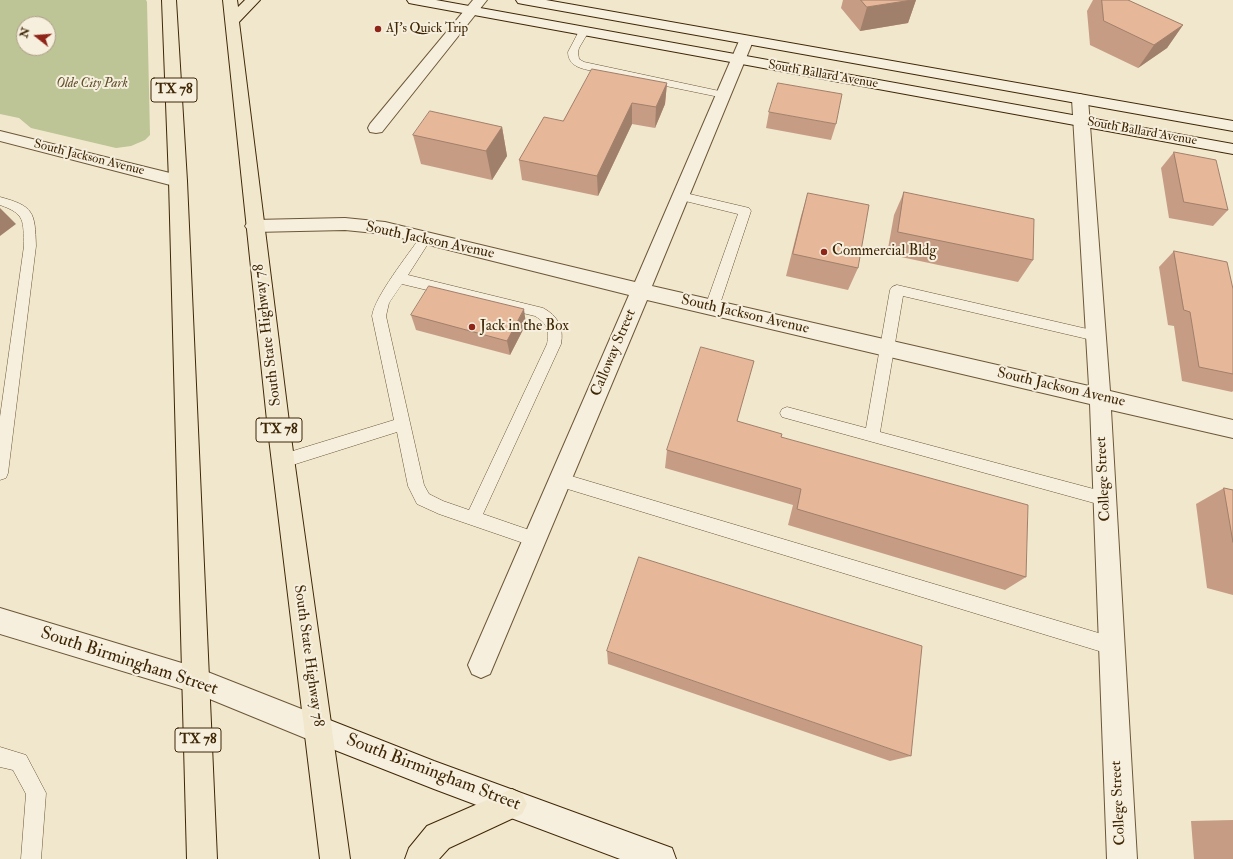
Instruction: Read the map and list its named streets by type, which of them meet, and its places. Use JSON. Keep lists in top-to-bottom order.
{
  "streets": {
    "main road": ["TX 78", "South State Highway 78"],
    "street": [
      "South Ballard Avenue",
      "South Jackson Avenue",
      "Calloway Street",
      "College Street",
      "South Birmingham Street"
    ]
  },
  "crossings": [
    ["South Ballard Avenue", "Calloway Street"],
    ["South Ballard Avenue", "College Street"],
    ["TX 78", "South Jackson Avenue"],
    ["TX 78", "South Birmingham Street"],
    ["South Jackson Avenue", "South State Highway 78"],
    ["South Jackson Avenue", "Calloway Street"],
    ["South Jackson Avenue", "College Street"],
    ["South State Highway 78", "South Birmingham Street"]
  ],
  "parks": ["Olde City Park"],
  "places": ["AJ's Quick Trip", "Commercial Bldg", "Jack in the Box"],
  "north": "left"
}
